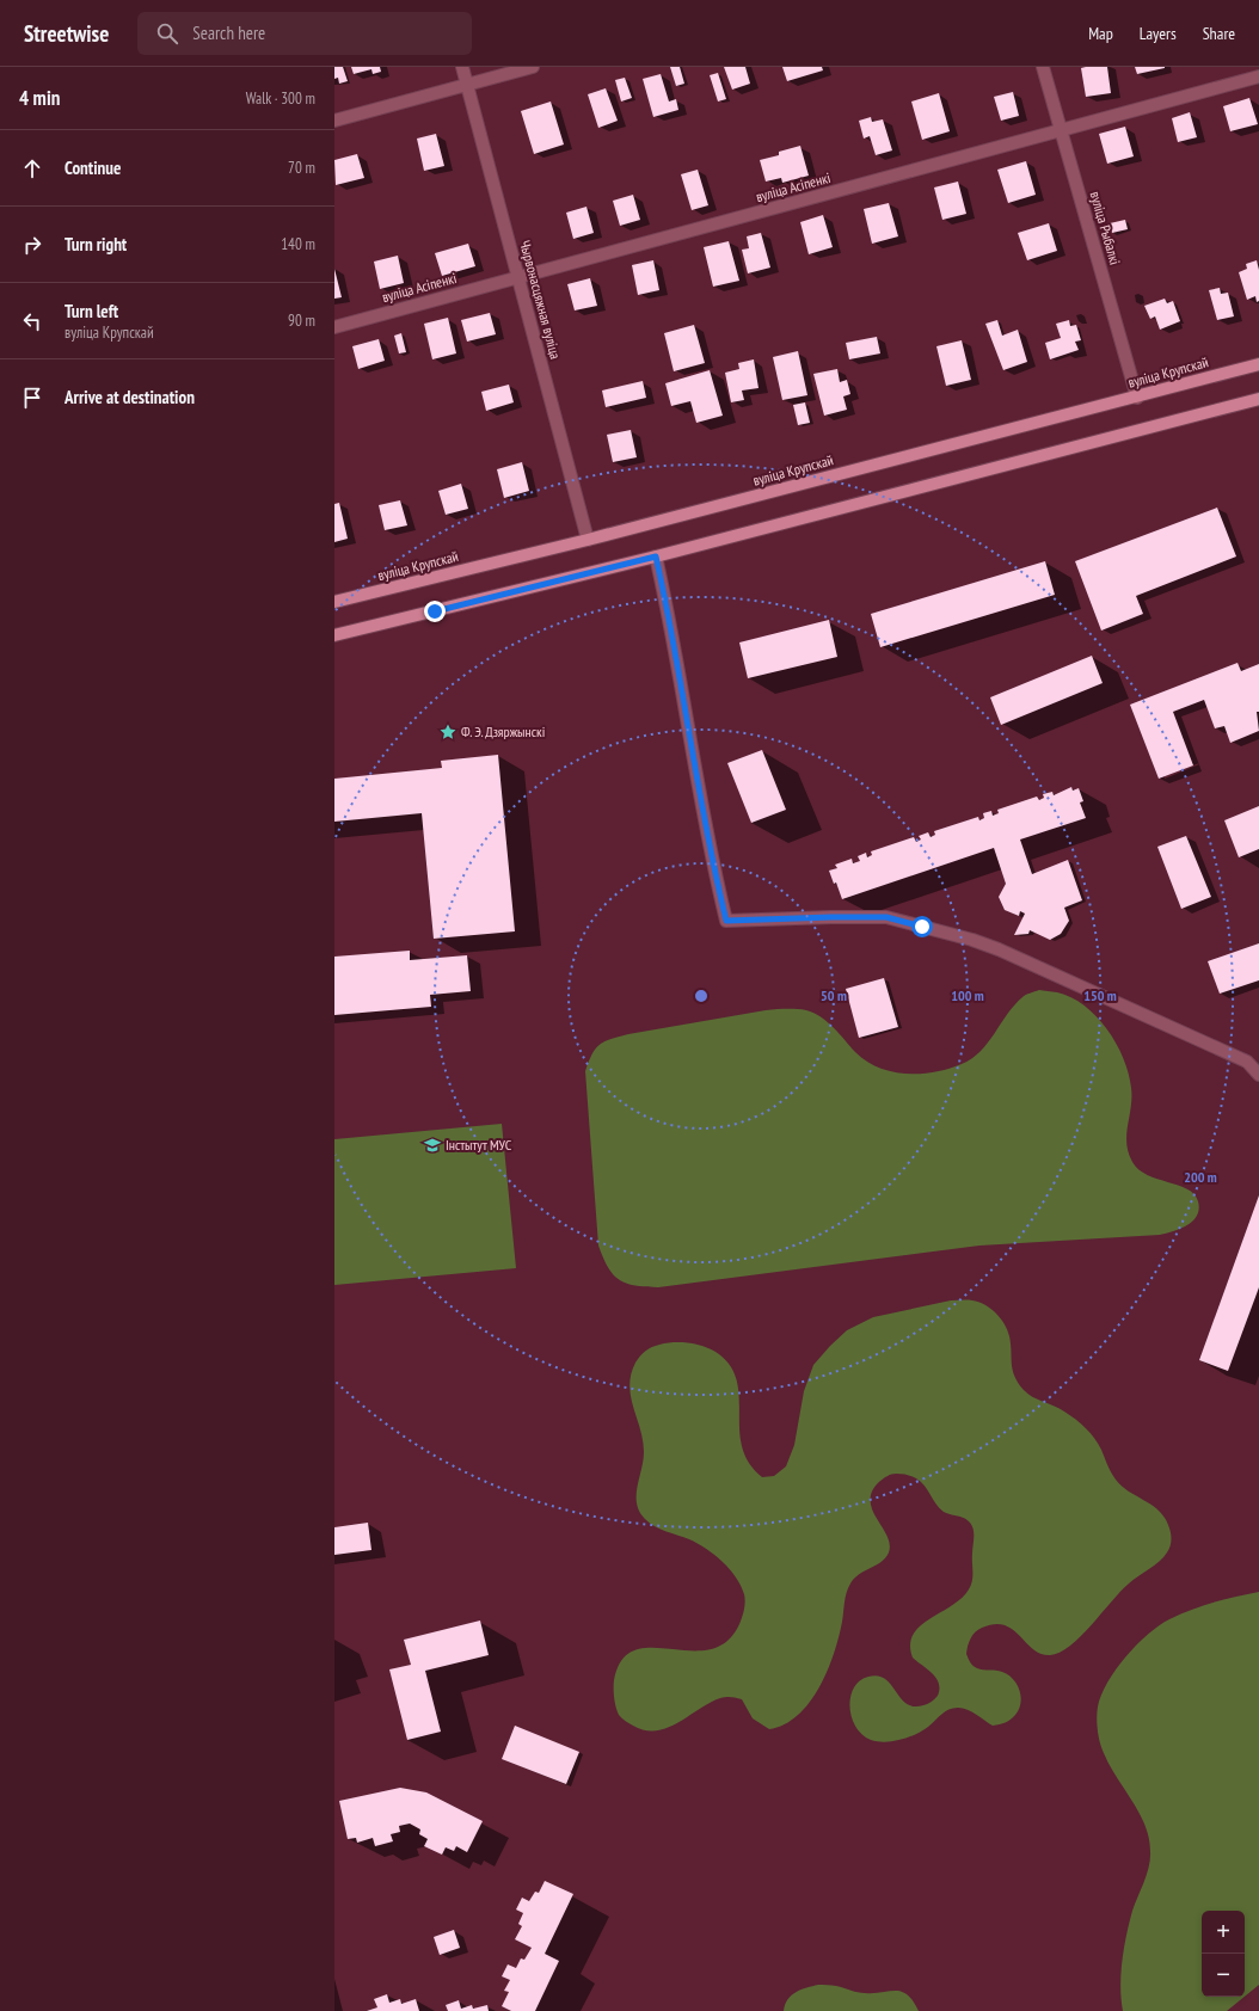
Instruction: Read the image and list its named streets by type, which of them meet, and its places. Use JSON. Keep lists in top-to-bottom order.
{
  "streets": {
    "main road": ["вуліца Крупскай"],
    "street": ["вуліца Асіпенкі", "вуліца Рыбалкі", "Чырвонасцяжная вуліца"]
  },
  "crossings": [
    ["вуліца Асіпенкі", "вуліца Рыбалкі"],
    ["вуліца Асіпенкі", "Чырвонасцяжная вуліца"],
    ["вуліца Рыбалкі", "вуліца Крупскай"],
    ["Чырвонасцяжная вуліца", "вуліца Крупскай"]
  ],
  "places": {
    "place": ["Ф. Э. Дзяржынскі"],
    "school or university": ["Інстытут МУС"]
  },
  "page": {
    "header": "Streetwise",
    "search": "Search here",
    "nav": ["Map", "Layers", "Share"],
    "heading": ["4 min", "Walk · 300 m"],
    "list": [
      ["Continue", "70 m"],
      ["Turn right", "140 m"],
      ["Turn left", "вуліца Крупскай", "90 m"],
      "Arrive at destination"
    ],
    "map_buttons": ["+", "−"]
  },
  "rings": [
    "50 m",
    "100 m",
    "150 m",
    "200 m"
  ]
}
